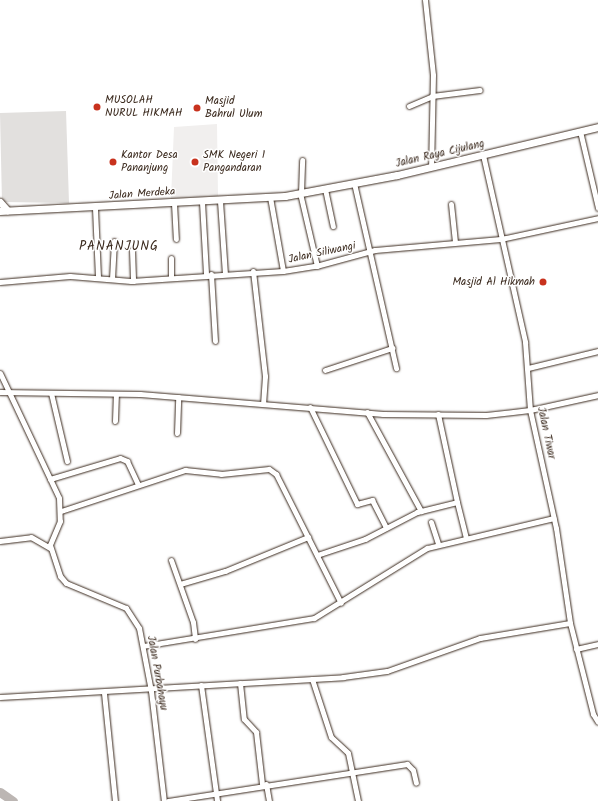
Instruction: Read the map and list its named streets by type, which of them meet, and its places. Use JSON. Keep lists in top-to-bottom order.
{
  "streets": {
    "highway": ["Jalan Raya Cijulang", "Jalan Merdeka"],
    "street": ["Jalan Siliwangi", "Jalan Tiwar", "Jalan Purbahayu"]
  },
  "crossings": [
    ["Jalan Raya Cijulang", "Jalan Merdeka"],
    ["Jalan Raya Cijulang", "Jalan Tiwar"],
    ["Jalan Siliwangi", "Jalan Tiwar"]
  ],
  "districts": ["PANANJUNG"],
  "places": [
    "MUSOLAH NURUL HIKMAH",
    "Masjid Bahrul Ulum",
    "Kantor Desa Pananjung",
    "SMK Negeri 1 Pangandaran",
    "Masjid Al Hikmah"
  ]
}
